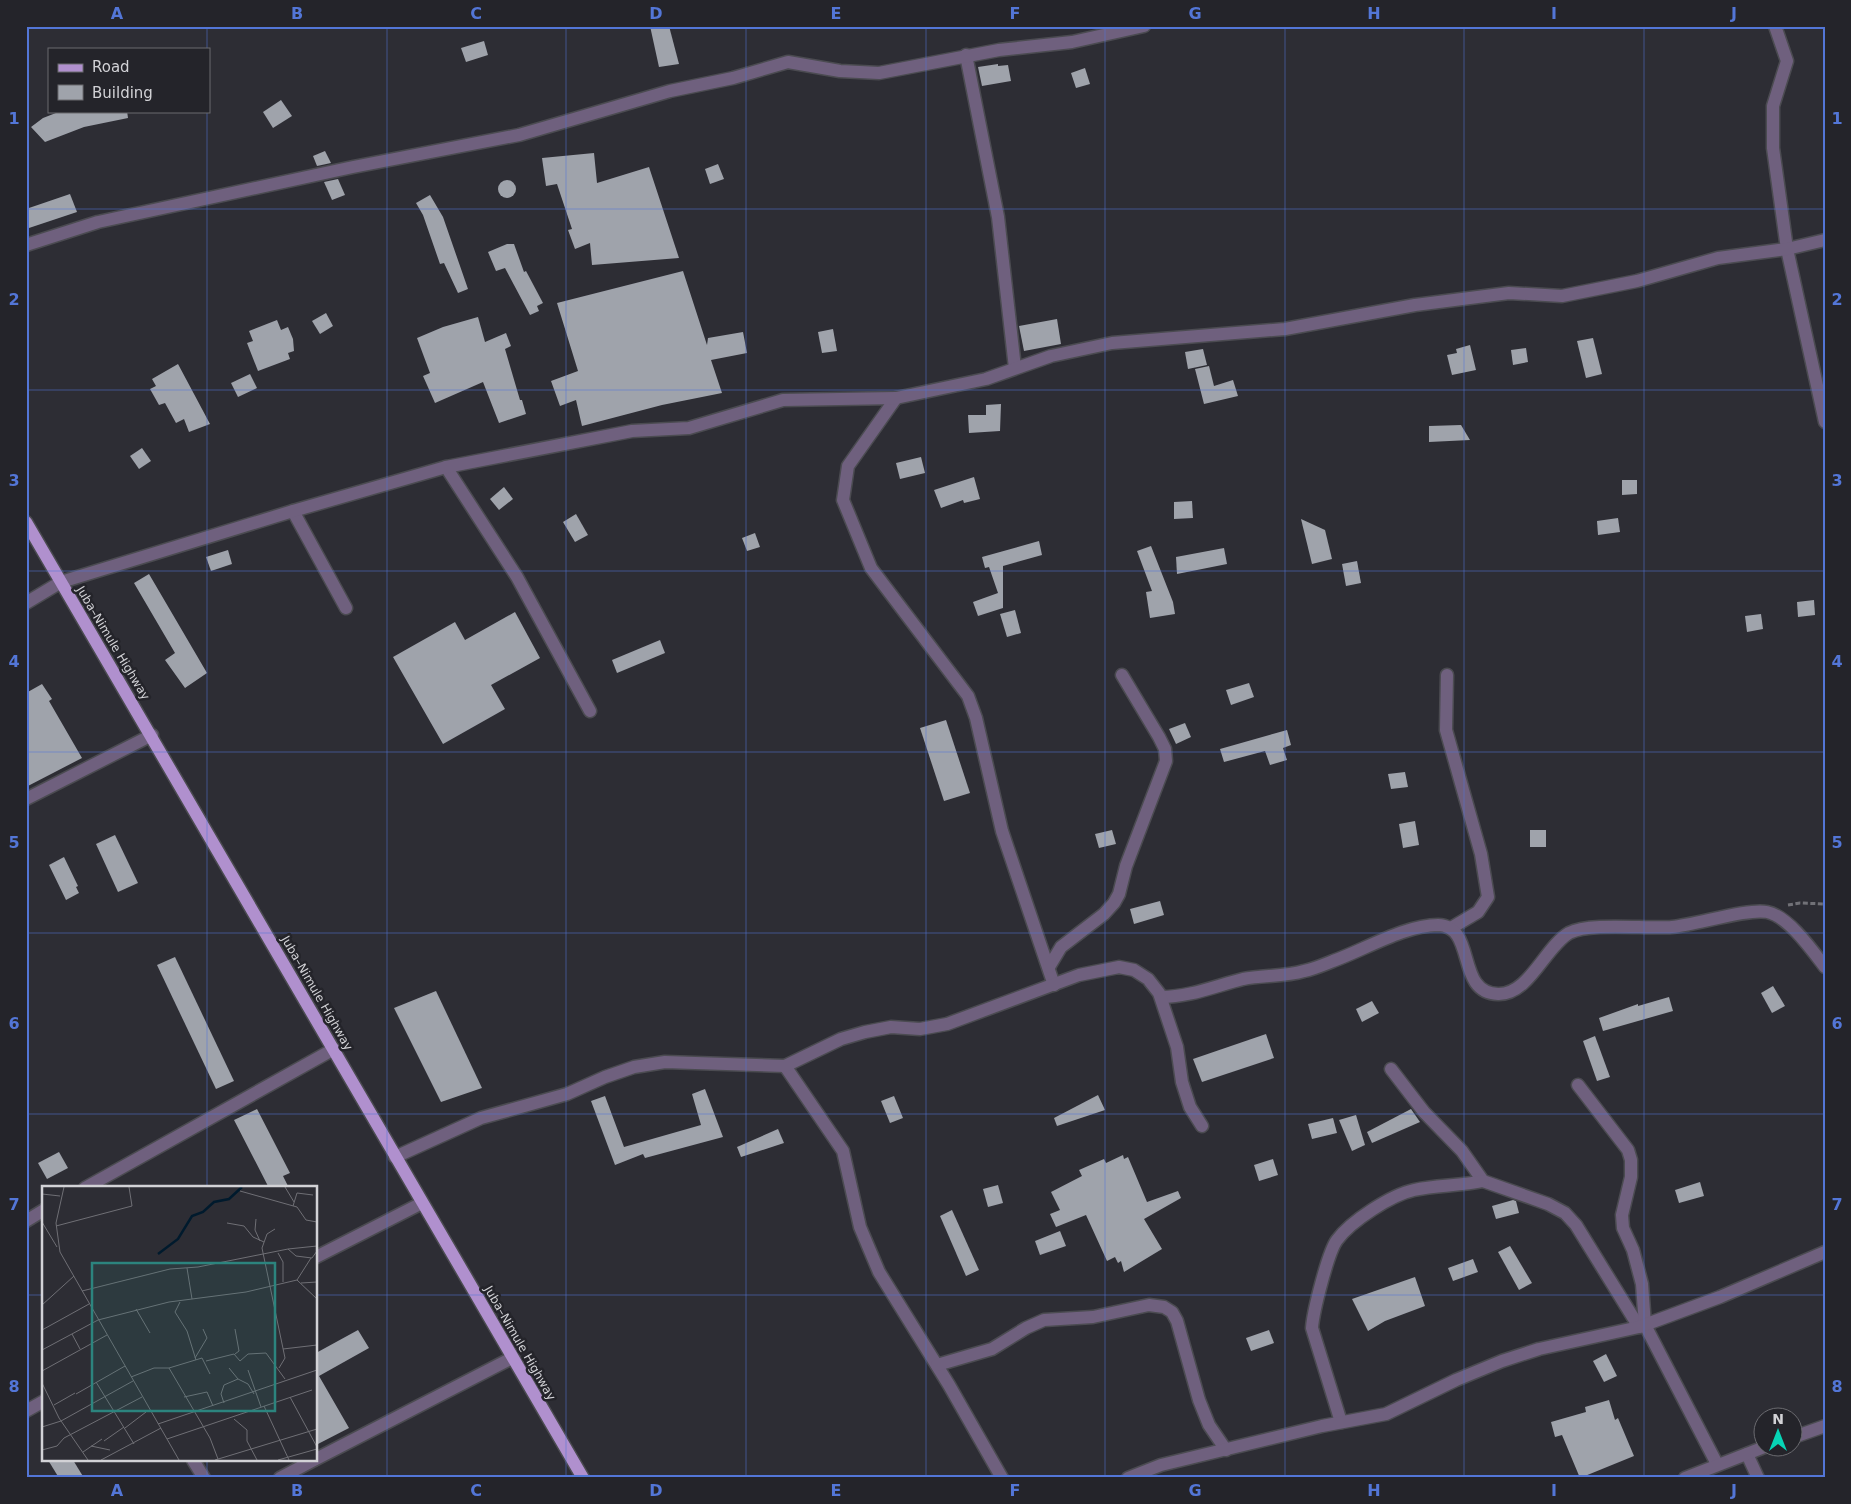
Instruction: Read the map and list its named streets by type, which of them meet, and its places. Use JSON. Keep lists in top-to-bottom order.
{
  "streets": {
    "main road": ["Juba–Nimule Highway"]
  },
  "legend": ["Road", "Building"],
  "north": "top",
  "grid": {
    "columns": [
      "A",
      "B",
      "C",
      "D",
      "E",
      "F",
      "G",
      "H",
      "I",
      "J"
    ],
    "rows": [
      "1",
      "2",
      "3",
      "4",
      "5",
      "6",
      "7",
      "8"
    ]
  }
}
